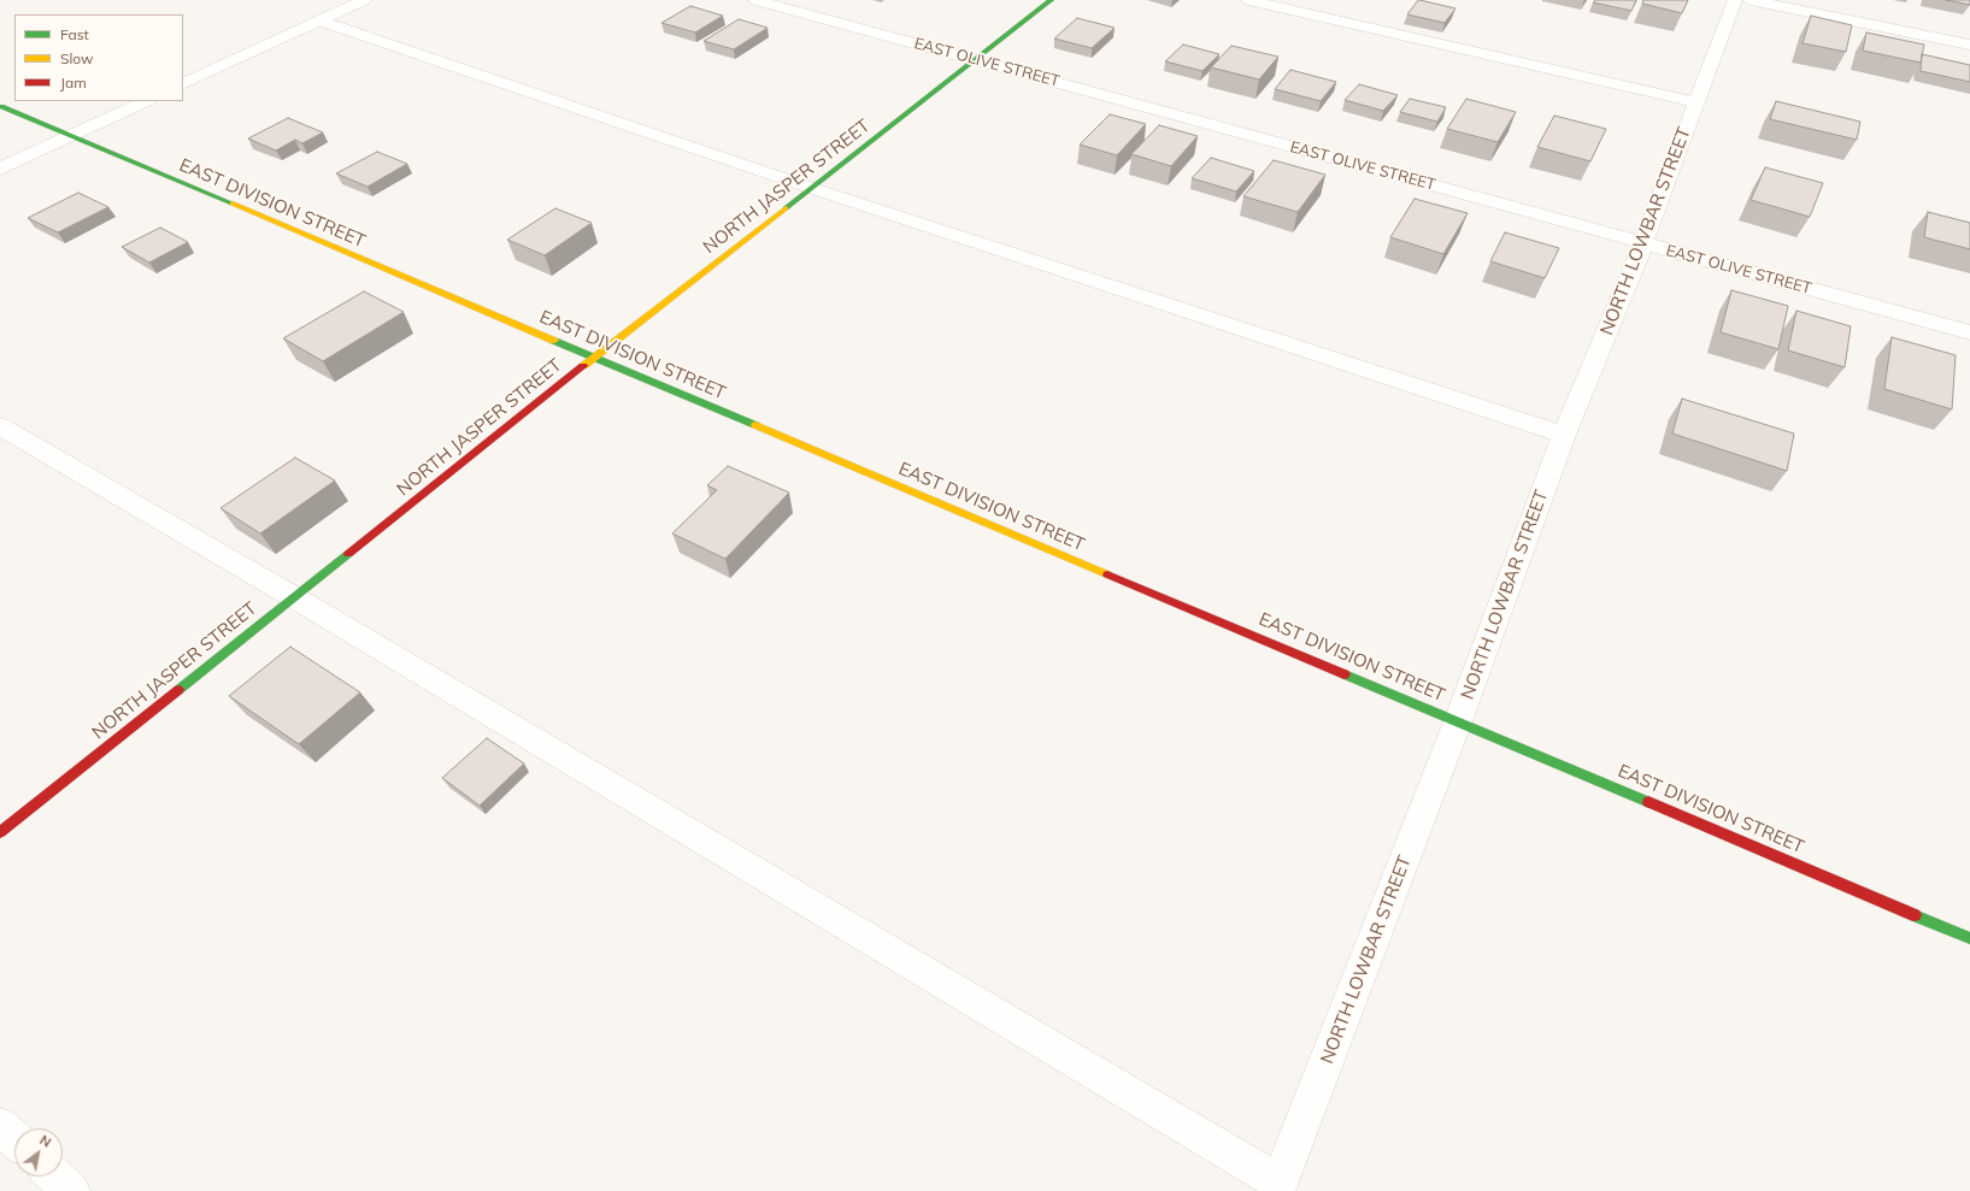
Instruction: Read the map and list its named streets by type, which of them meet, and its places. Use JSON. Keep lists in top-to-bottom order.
{
  "streets": {
    "street": [
      "EAST OLIVE STREET",
      "NORTH JASPER STREET",
      "EAST DIVISION STREET",
      "NORTH LOWBAR STREET"
    ]
  },
  "crossings": [
    ["EAST OLIVE STREET", "NORTH JASPER STREET"],
    ["EAST OLIVE STREET", "NORTH LOWBAR STREET"],
    ["NORTH JASPER STREET", "EAST DIVISION STREET"],
    ["EAST DIVISION STREET", "NORTH LOWBAR STREET"]
  ],
  "legend": ["Fast", "Slow", "Jam"],
  "north": "top right"
}
